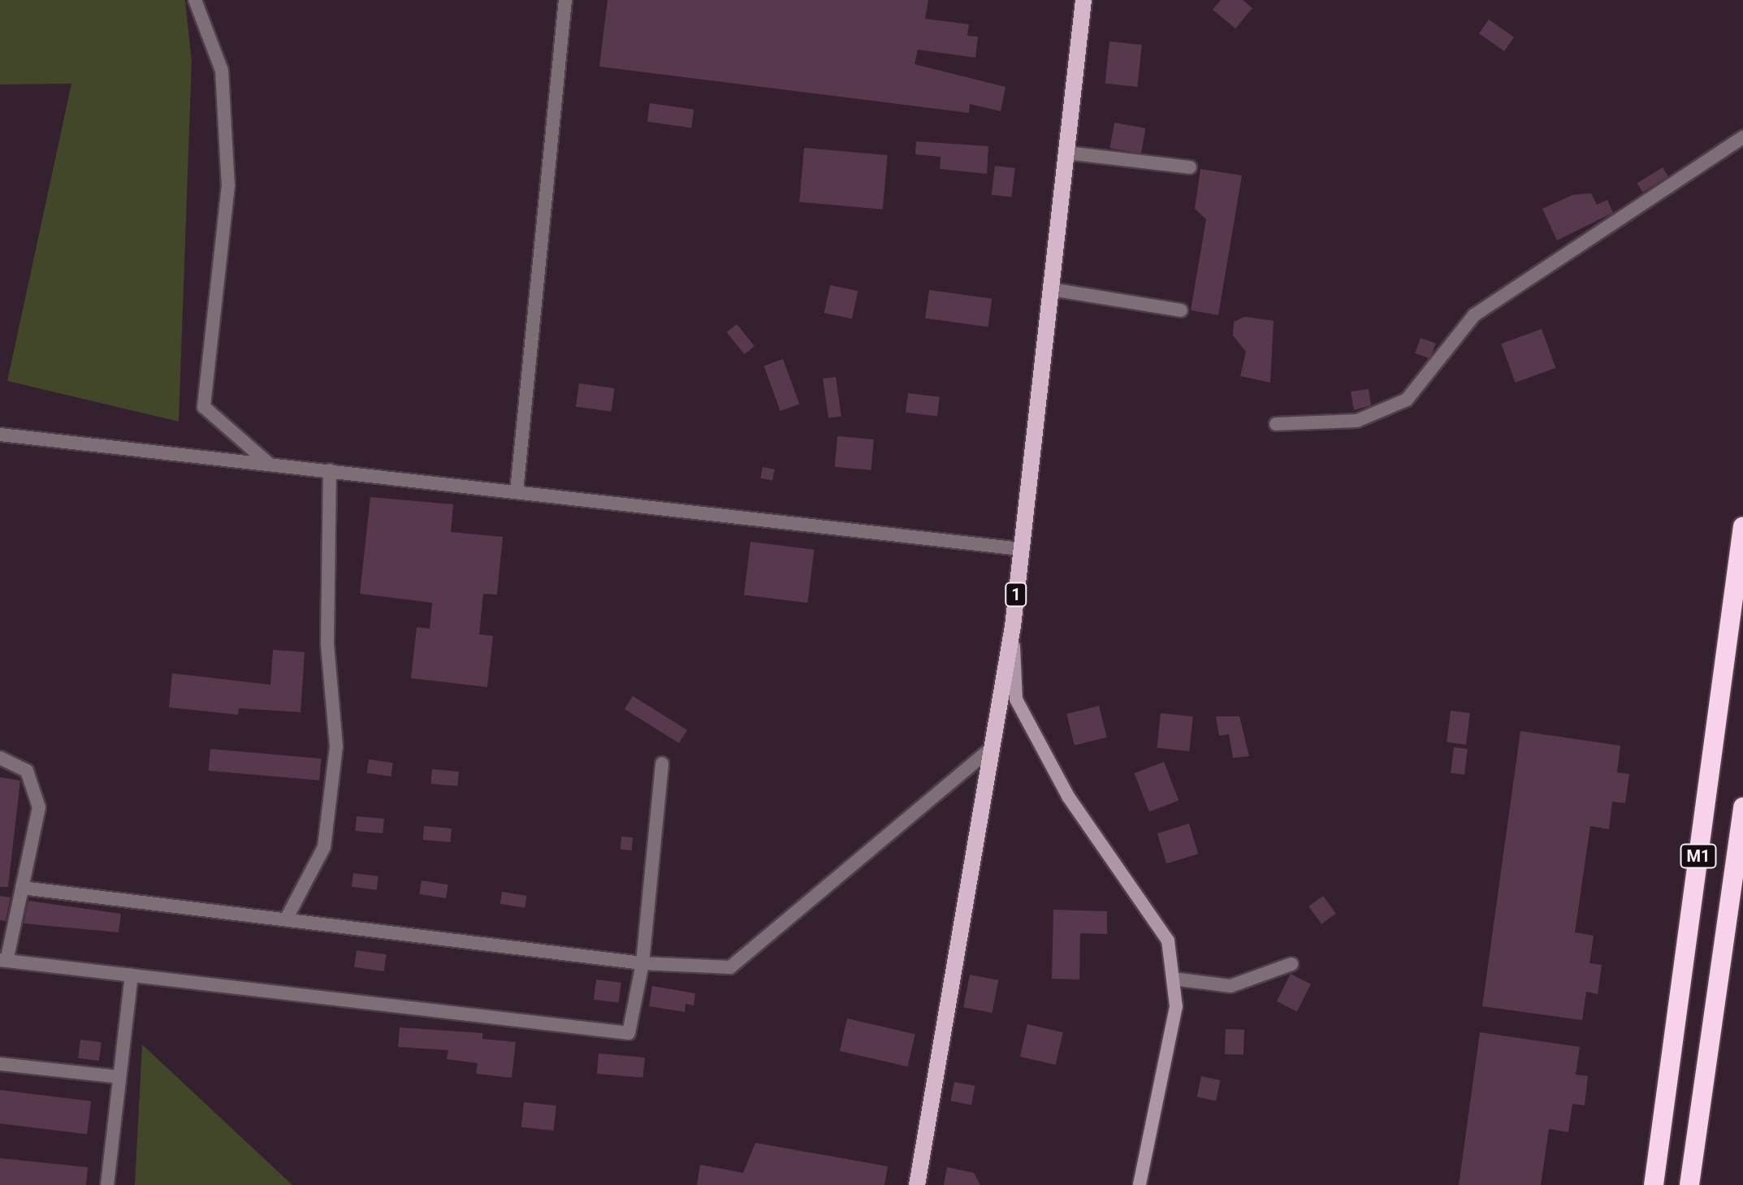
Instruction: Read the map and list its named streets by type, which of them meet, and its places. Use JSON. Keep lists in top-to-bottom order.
{
  "streets": {
    "highway": ["M1"],
    "main road": ["1"]
  }
}
